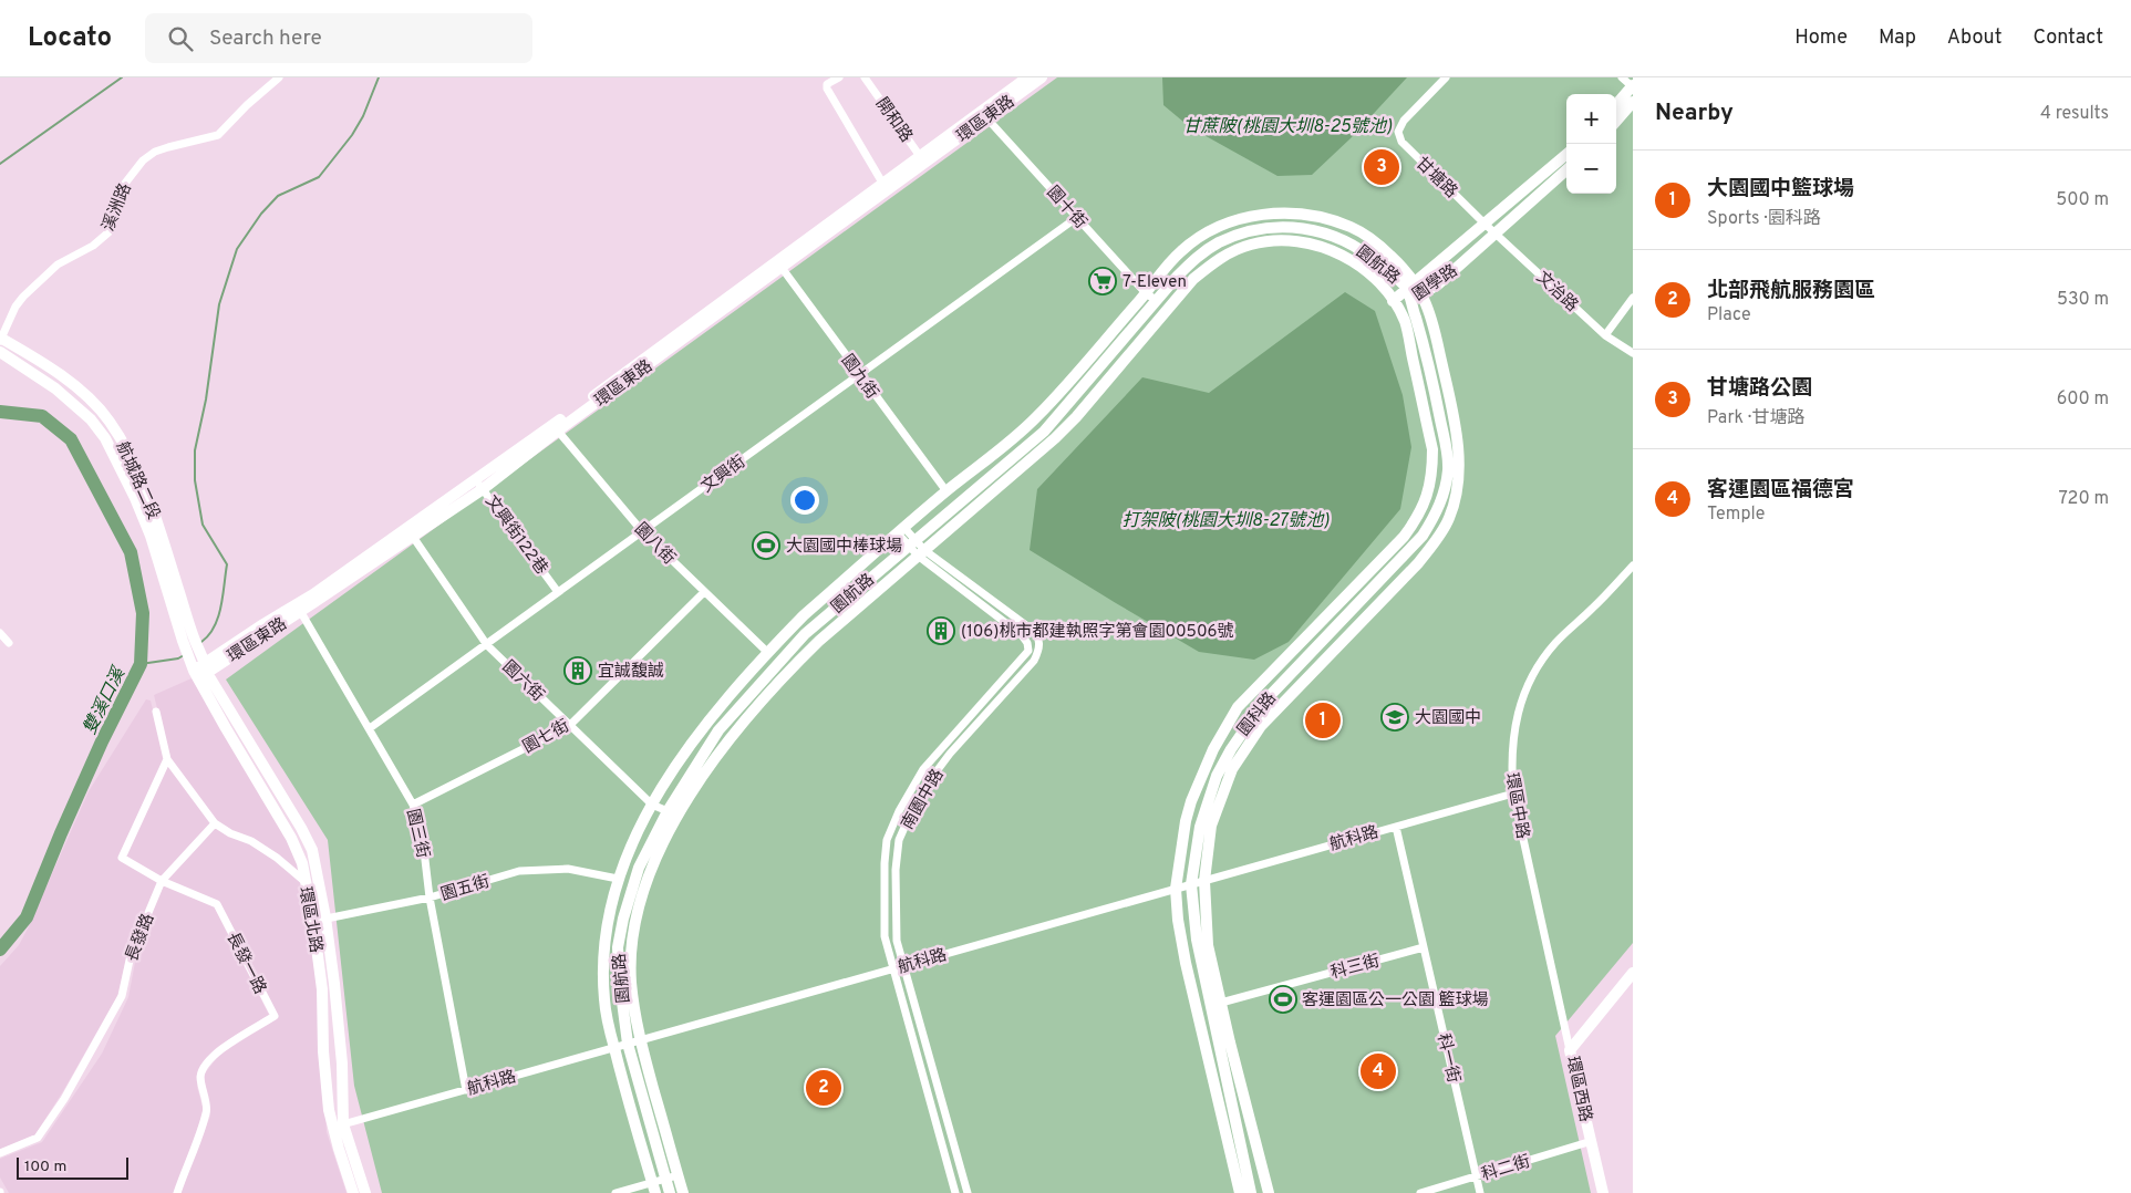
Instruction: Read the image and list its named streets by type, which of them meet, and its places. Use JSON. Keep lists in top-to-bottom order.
{
  "streets": {
    "street": [
      "環區東路",
      "開和路",
      "甘塘路",
      "溪洲路",
      "園十街",
      "園航路",
      "園學路",
      "文治路",
      "園九街",
      "文興街",
      "航城路二段",
      "文興街122巷",
      "園八街",
      "園六街",
      "園科路",
      "園七街",
      "南園中路",
      "環區中路",
      "園三街",
      "航科路",
      "園五街",
      "環區北路",
      "長發路",
      "長發一路",
      "科三街",
      "科一街",
      "環區西路",
      "科二街"
    ]
  },
  "crossings": [
    ["環區東路", "開和路"],
    ["環區東路", "園十街"],
    ["環區東路", "園九街"],
    ["環區東路", "航城路二段"],
    ["環區東路", "文興街122巷"],
    ["環區東路", "園八街"],
    ["環區東路", "園六街"],
    ["環區東路", "園三街"],
    ["環區東路", "環區北路"],
    ["甘塘路", "園學路"],
    ["甘塘路", "文治路"],
    ["溪洲路", "航城路二段"],
    ["園十街", "園航路"],
    ["園十街", "文興街"],
    ["園航路", "園學路"],
    ["園航路", "園六街"],
    ["園航路", "園科路"],
    ["園航路", "南園中路"],
    ["園航路", "航科路"],
    ["園學路", "文治路"],
    ["園學路", "園科路"],
    ["園九街", "文興街"],
    ["文興街", "文興街122巷"],
    ["文興街", "園八街"],
    ["文興街", "園六街"],
    ["文興街", "園三街"],
    ["航城路二段", "環區北路"],
    ["園八街", "園七街"],
    ["園六街", "園七街"],
    ["園科路", "航科路"],
    ["園七街", "園三街"],
    ["南園中路", "航科路"],
    ["環區中路", "航科路"],
    ["環區中路", "環區西路"],
    ["園三街", "航科路"],
    ["園三街", "園五街"],
    ["航科路", "環區北路"],
    ["航科路", "科一街"],
    ["園五街", "環區北路"],
    ["長發路", "長發一路"],
    ["科三街", "科一街"],
    ["科一街", "科二街"],
    ["環區西路", "科二街"]
  ],
  "water": ["甘蔗陂(桃園大圳8-25號池)", "打架陂(桃園大圳8-27號池)", "雙溪口溪"],
  "places": {
    "supermarket": ["7-Eleven"],
    "sports": ["大園國中棒球場", "客運園區公一公園 籃球場"],
    "building": ["(106)桃市都建執照字第會園00506號", "宜誠馥誠"],
    "school or university": ["大園國中"]
  },
  "scale_bar": "100 m",
  "page": {
    "header": "Locato",
    "search": "Search here",
    "nav": [
      "Home",
      "Map",
      "About",
      "Contact"
    ],
    "heading": ["Nearby", "4 results"],
    "map_buttons": ["+", "−"],
    "pins": [
      "3",
      "1",
      "4",
      "2"
    ],
    "list": [
      {
        "mark": "1",
        "name": "大園國中籃球場",
        "note": "Sports · 園科路",
        "value": "500 m"
      },
      {
        "mark": "2",
        "name": "北部飛航服務園區",
        "note": "Place",
        "value": "530 m"
      },
      {
        "mark": "3",
        "name": "甘塘路公園",
        "note": "Park · 甘塘路",
        "value": "600 m"
      },
      {
        "mark": "4",
        "name": "客運園區福德宮",
        "note": "Temple",
        "value": "720 m"
      }
    ],
    "scale": "100 m"
  }
}
